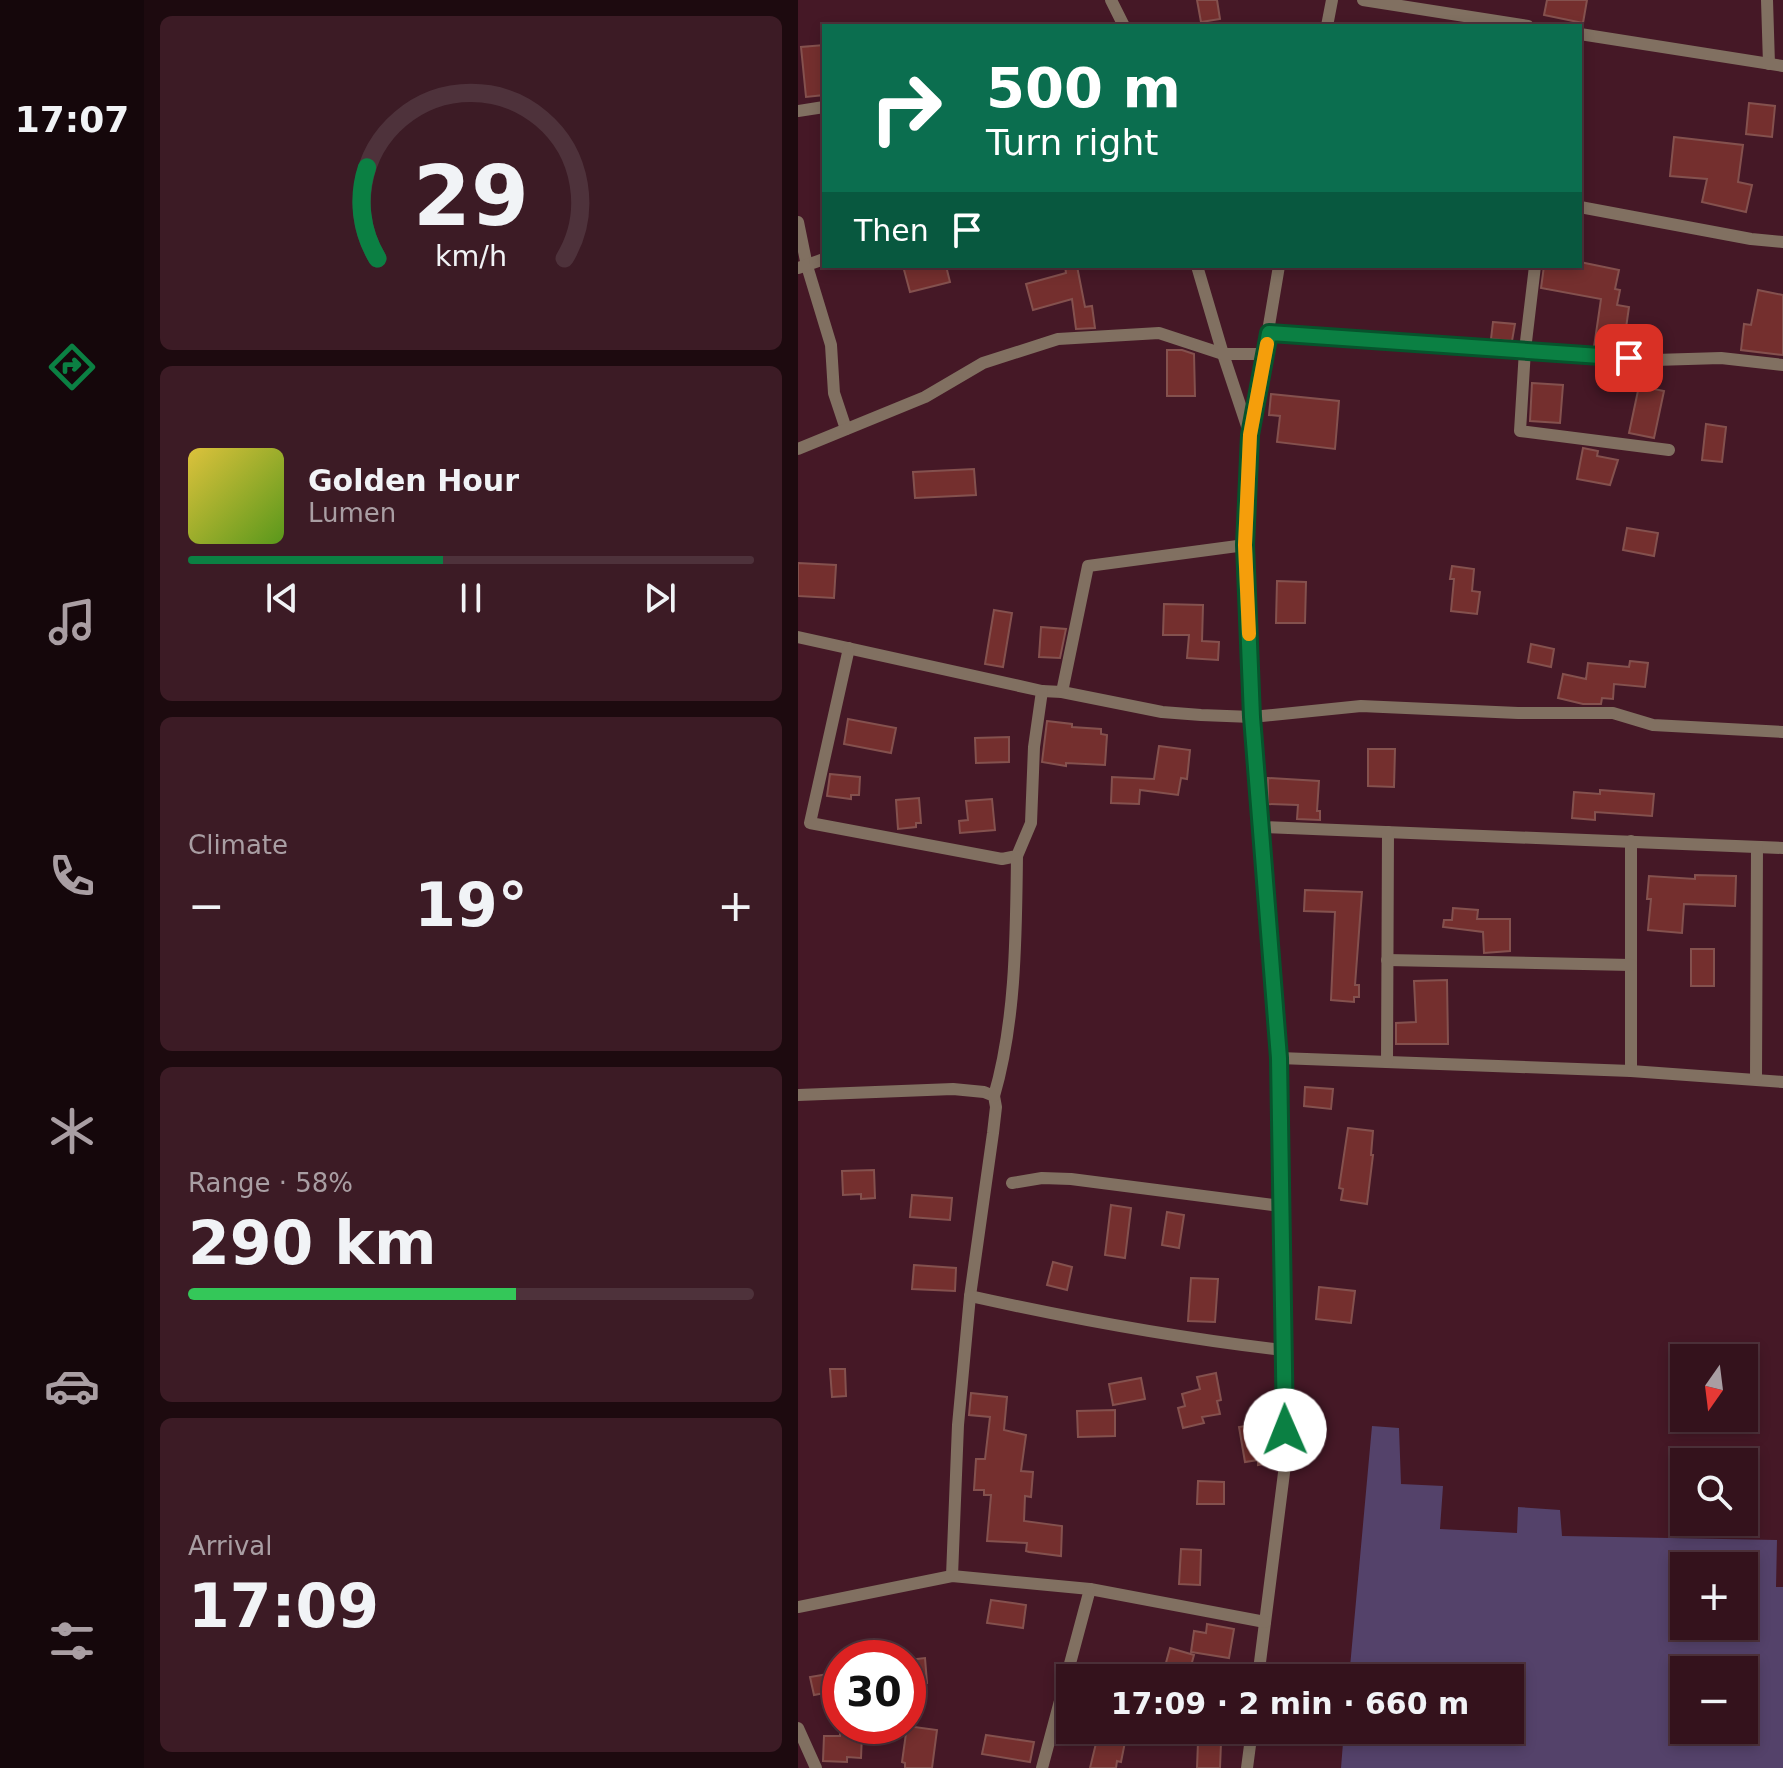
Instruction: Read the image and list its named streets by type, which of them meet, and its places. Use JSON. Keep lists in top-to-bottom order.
{
  "north": "bottom",
  "page": {
    "tabs": "17:07",
    "turn": ["500 m", "Turn right"],
    "then": "Then",
    "song": ["Golden Hour", "Lumen"],
    "tile": [
      "Climate",
      ["Range · 58%", "290 km"],
      ["Arrival", "17:09"]
    ],
    "heat": ["−", "19°", "+"],
    "map_buttons": ["+", "−"],
    "limit": "30",
    "trip": "17:09 · 2 min · 660 m",
    "gauge": ["29", "km/h"]
  }
}
